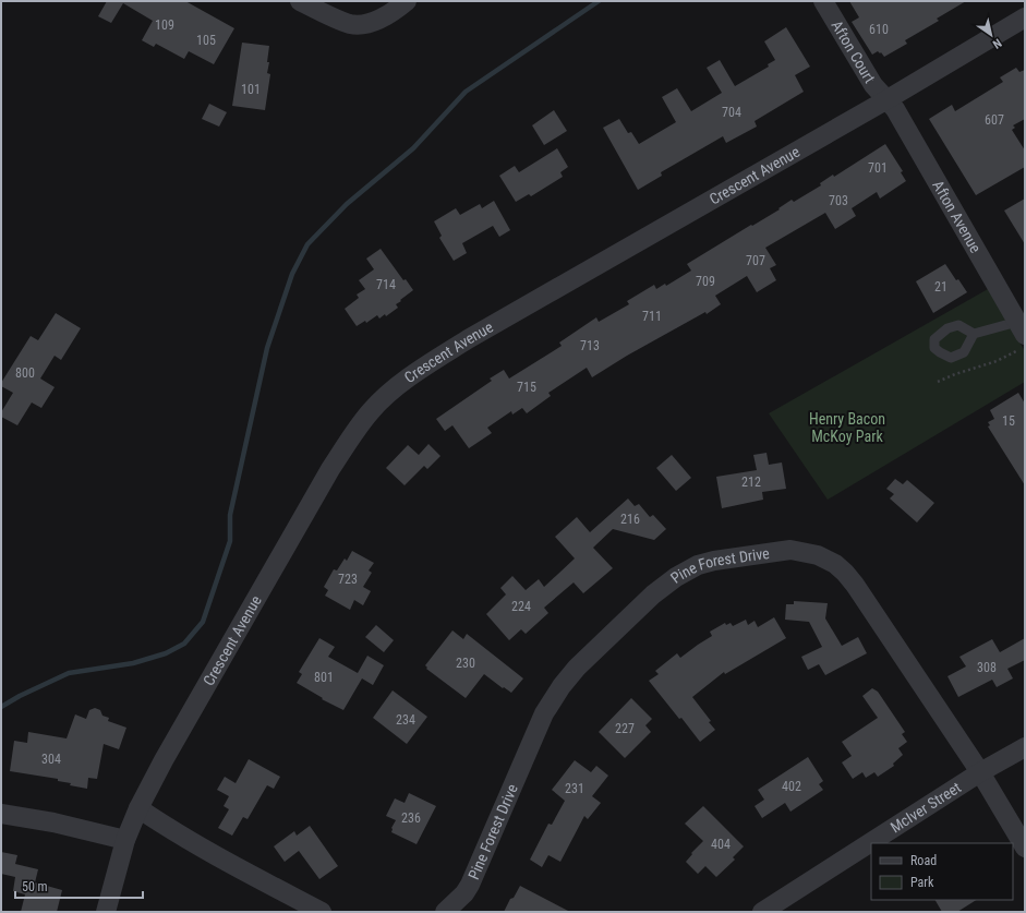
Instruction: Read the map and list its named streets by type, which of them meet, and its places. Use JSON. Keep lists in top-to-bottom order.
{
  "streets": {
    "street": [
      "Afton Court",
      "Crescent Avenue",
      "Afton Avenue",
      "Pine Forest Drive",
      "McIver Street"
    ]
  },
  "crossings": [
    ["Afton Court", "Crescent Avenue"],
    ["Afton Court", "Afton Avenue"],
    ["Crescent Avenue", "Afton Avenue"],
    ["Pine Forest Drive", "McIver Street"]
  ],
  "parks": ["Henry Bacon McKoy Park"],
  "house_numbers": [
    "109",
    "610",
    "105",
    "101",
    "704",
    "607",
    "701",
    "703",
    "707",
    "709",
    "714",
    "21",
    "711",
    "713",
    "800",
    "715",
    "15",
    "212",
    "216",
    "723",
    "224",
    "230",
    "308",
    "801",
    "234",
    "227",
    "304",
    "402",
    "231",
    "236",
    "404"
  ],
  "legend": ["Road", "Park"],
  "scale_bar": "50 m",
  "north": "bottom right"
}
